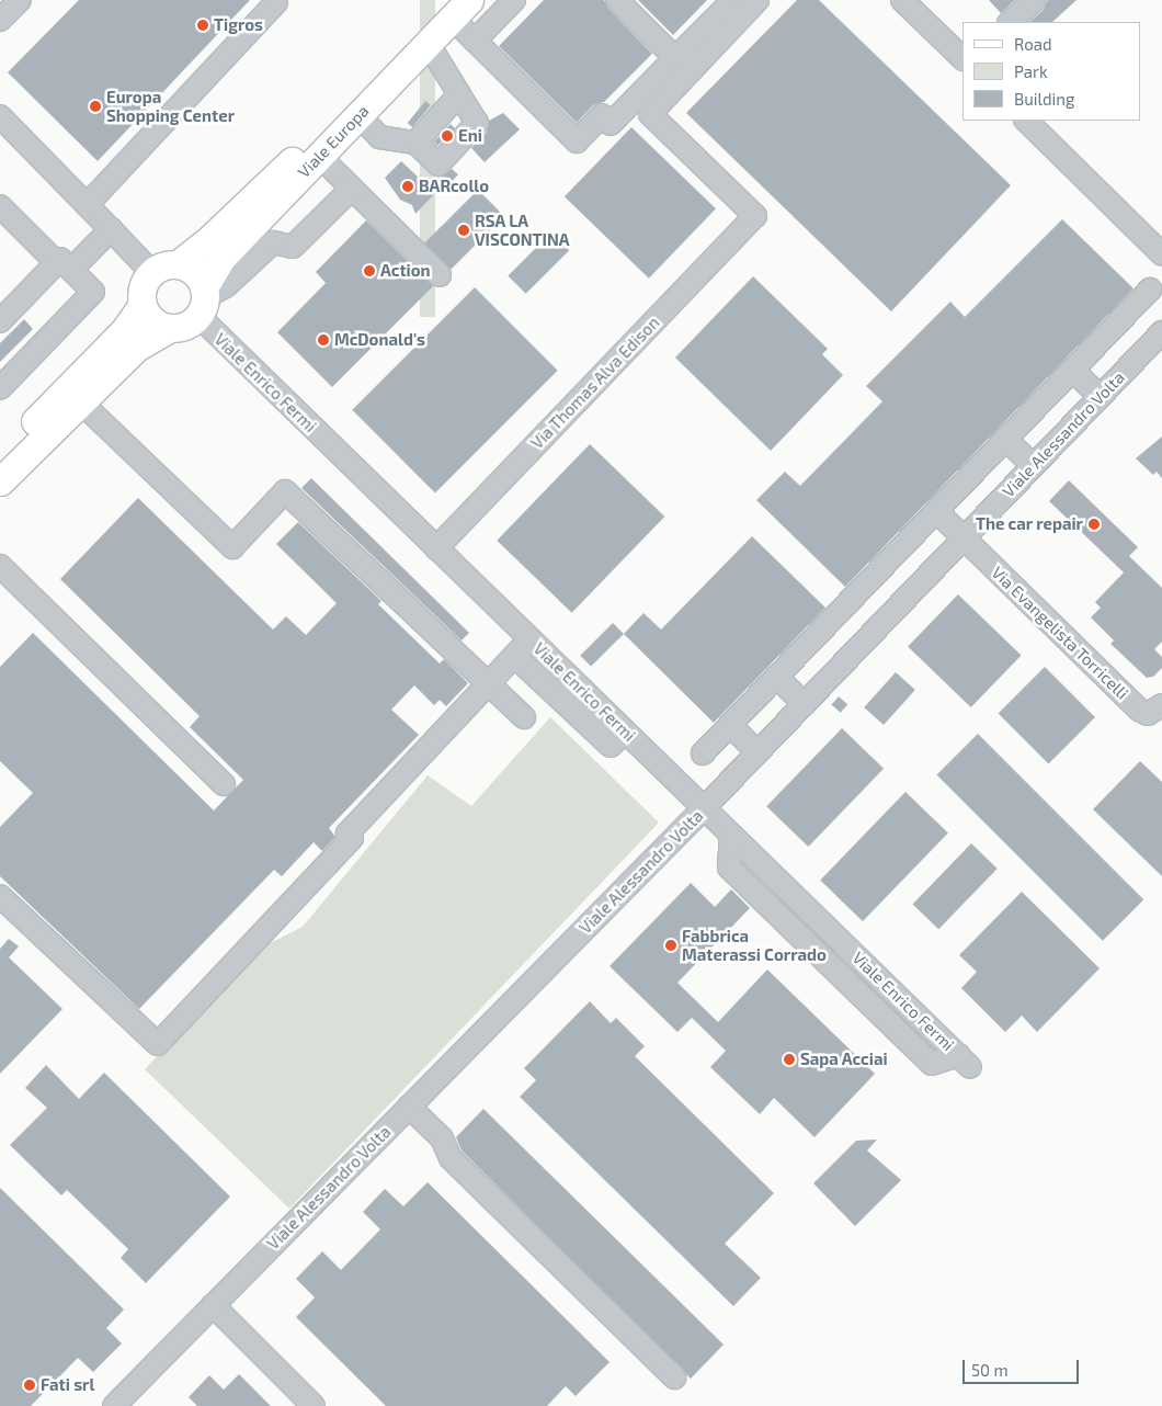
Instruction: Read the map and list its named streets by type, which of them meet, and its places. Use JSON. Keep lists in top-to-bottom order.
{
  "streets": {
    "main road": ["Viale Europa"],
    "street": [
      "Viale Enrico Fermi",
      "Via Thomas Alva Edison",
      "Viale Alessandro Volta",
      "Via Evangelista Torricelli"
    ]
  },
  "crossings": [
    ["Viale Europa", "Viale Enrico Fermi"],
    ["Viale Enrico Fermi", "Via Thomas Alva Edison"],
    ["Viale Enrico Fermi", "Viale Alessandro Volta"],
    ["Viale Alessandro Volta", "Via Evangelista Torricelli"]
  ],
  "places": [
    "Tigros",
    "Europa Shopping Center",
    "Eni",
    "BARcollo",
    "RSA LA VISCONTINA",
    "Action",
    "McDonald's",
    "The car repair",
    "Fabbrica Materassi Corrado",
    "Sapa Acciai",
    "Fati srl"
  ],
  "legend": ["Road", "Park", "Building"],
  "scale_bar": "50 m"
}
